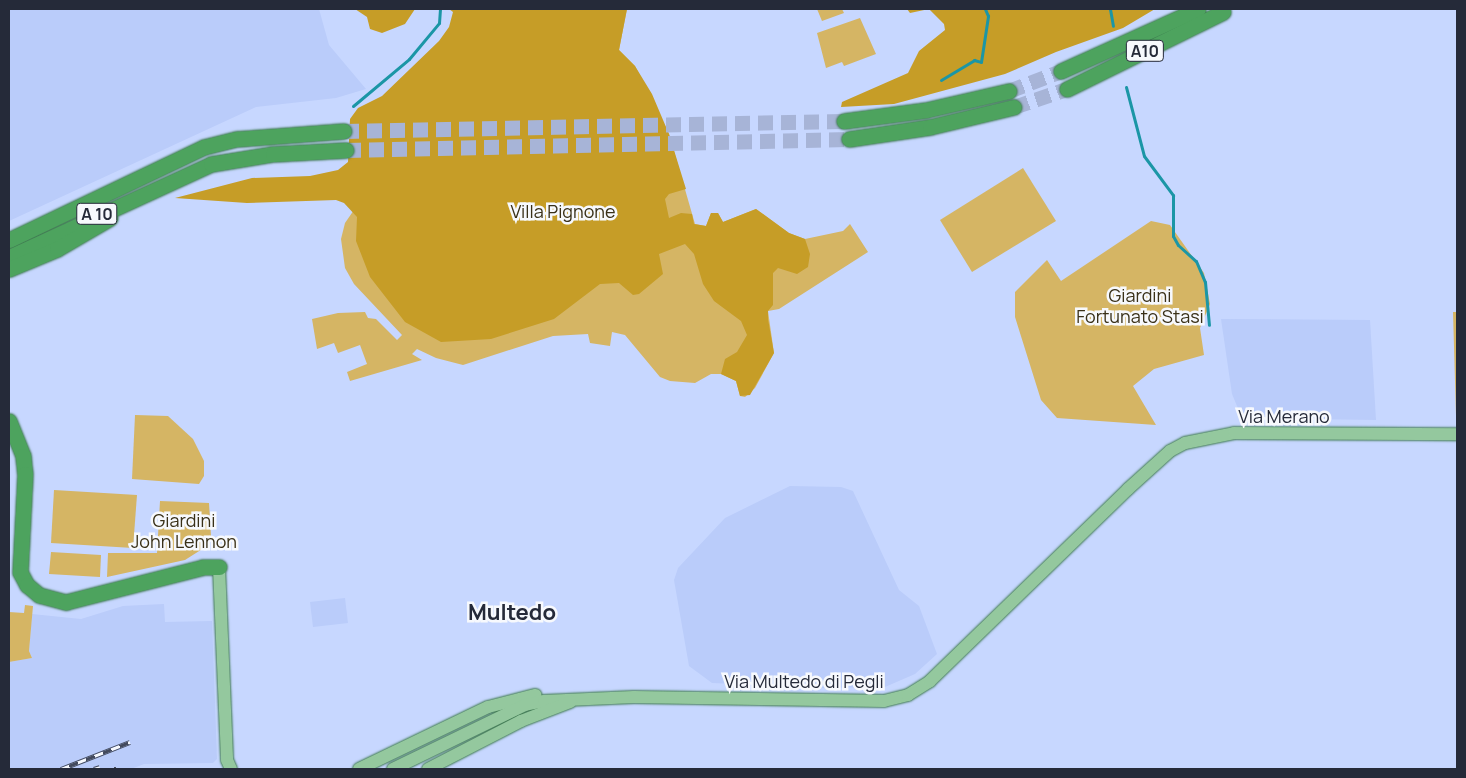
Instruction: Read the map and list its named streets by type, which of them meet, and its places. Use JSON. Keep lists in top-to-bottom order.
{
  "streets": {
    "highway": ["A10", "A 10"],
    "main road": ["Via Merano", "Via Multedo di Pegli"]
  },
  "crossings": [
    ["Via Merano", "Via Multedo di Pegli"]
  ],
  "districts": ["Multedo"],
  "parks": ["Villa Pignone", "Giardini Fortunato Stasi", "Giardini John Lennon"]
}
